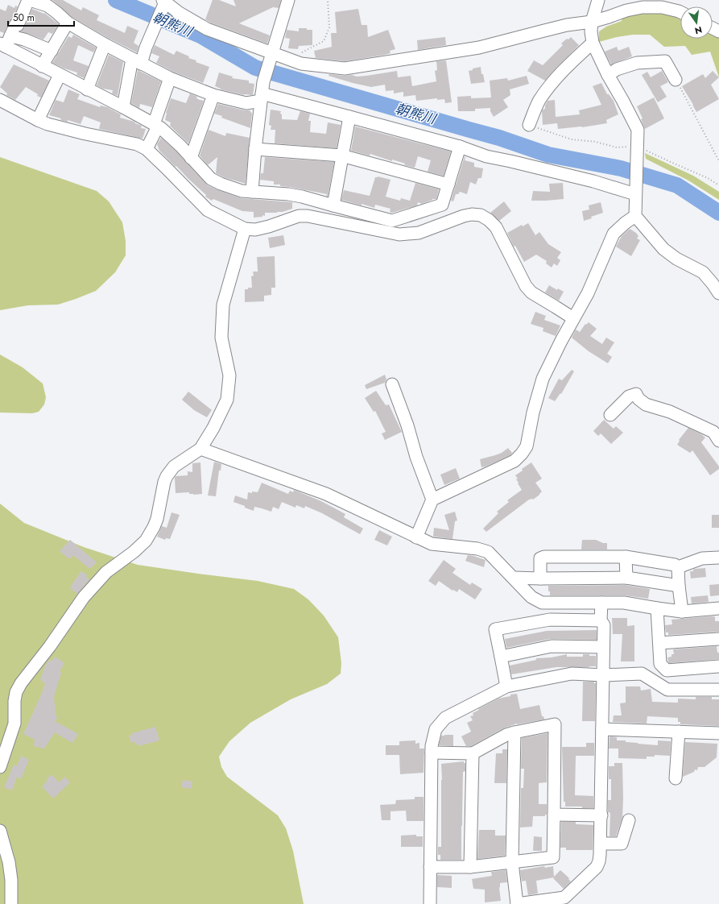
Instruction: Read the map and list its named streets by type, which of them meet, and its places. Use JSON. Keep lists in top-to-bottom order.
{
  "water": ["朝熊川"],
  "scale_bar": "50 m",
  "north": "bottom"
}
